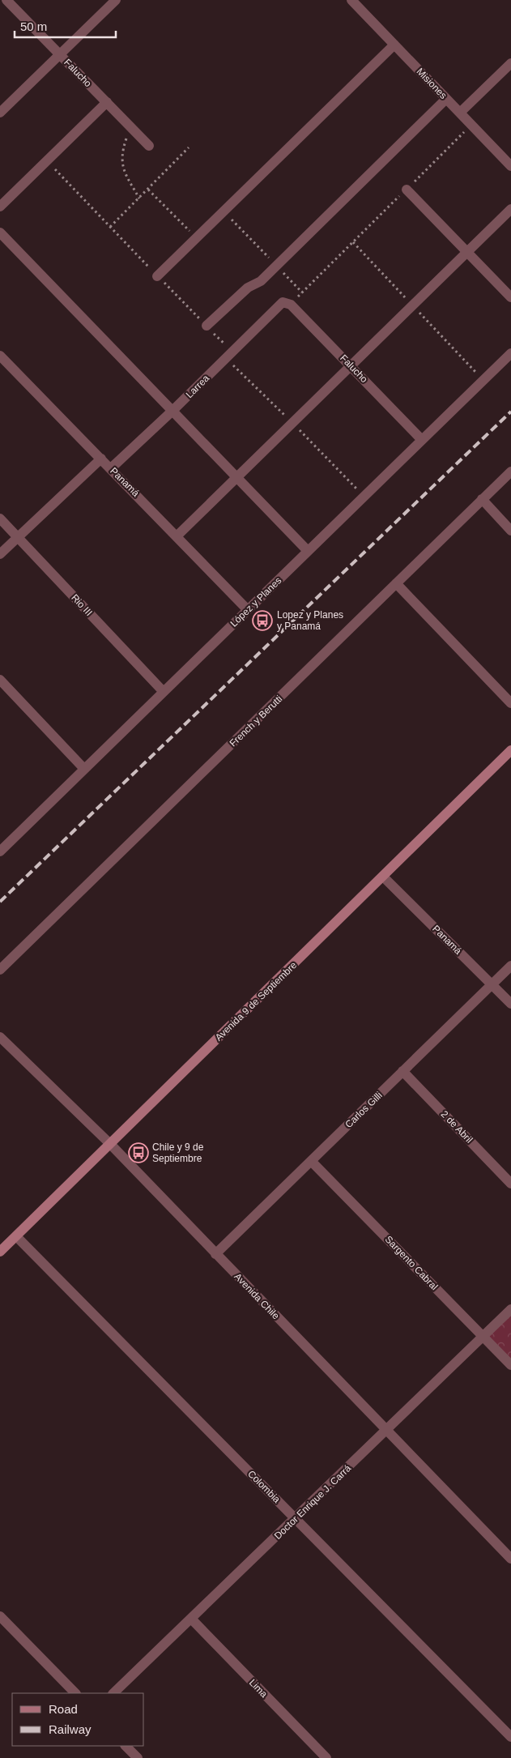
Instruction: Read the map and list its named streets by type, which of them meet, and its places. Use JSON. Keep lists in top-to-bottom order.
{
  "streets": {
    "street": [
      "Falucho",
      "Misiones",
      "Larrea",
      "Panamá",
      "López y Planes",
      "Rio III",
      "French y Berutti",
      "Avenida 9 de Septiembre",
      "Carlos Gilli",
      "2 de Abril",
      "Sargento Cabral",
      "Avenida Chile",
      "Colombia",
      "Doctor Enrique J. Carrá",
      "Lima"
    ]
  },
  "crossings": [
    ["Falucho", "Larrea"],
    ["Falucho", "López y Planes"],
    ["Larrea", "Panamá"],
    ["Panamá", "López y Planes"],
    ["Panamá", "Avenida 9 de Septiembre"],
    ["Panamá", "Carlos Gilli"],
    ["López y Planes", "Rio III"],
    ["Avenida 9 de Septiembre", "Avenida Chile"],
    ["Avenida 9 de Septiembre", "Colombia"],
    ["Carlos Gilli", "2 de Abril"],
    ["Carlos Gilli", "Sargento Cabral"],
    ["Carlos Gilli", "Avenida Chile"],
    ["Sargento Cabral", "Doctor Enrique J. Carrá"],
    ["Avenida Chile", "Doctor Enrique J. Carrá"],
    ["Colombia", "Doctor Enrique J. Carrá"],
    ["Doctor Enrique J. Carrá", "Lima"]
  ],
  "places": {
    "bus stop": ["Lopez y Planes y Panamá", "Chile y 9 de Septiembre"]
  },
  "legend": ["Road", "Railway"],
  "scale_bar": "50 m"
}
